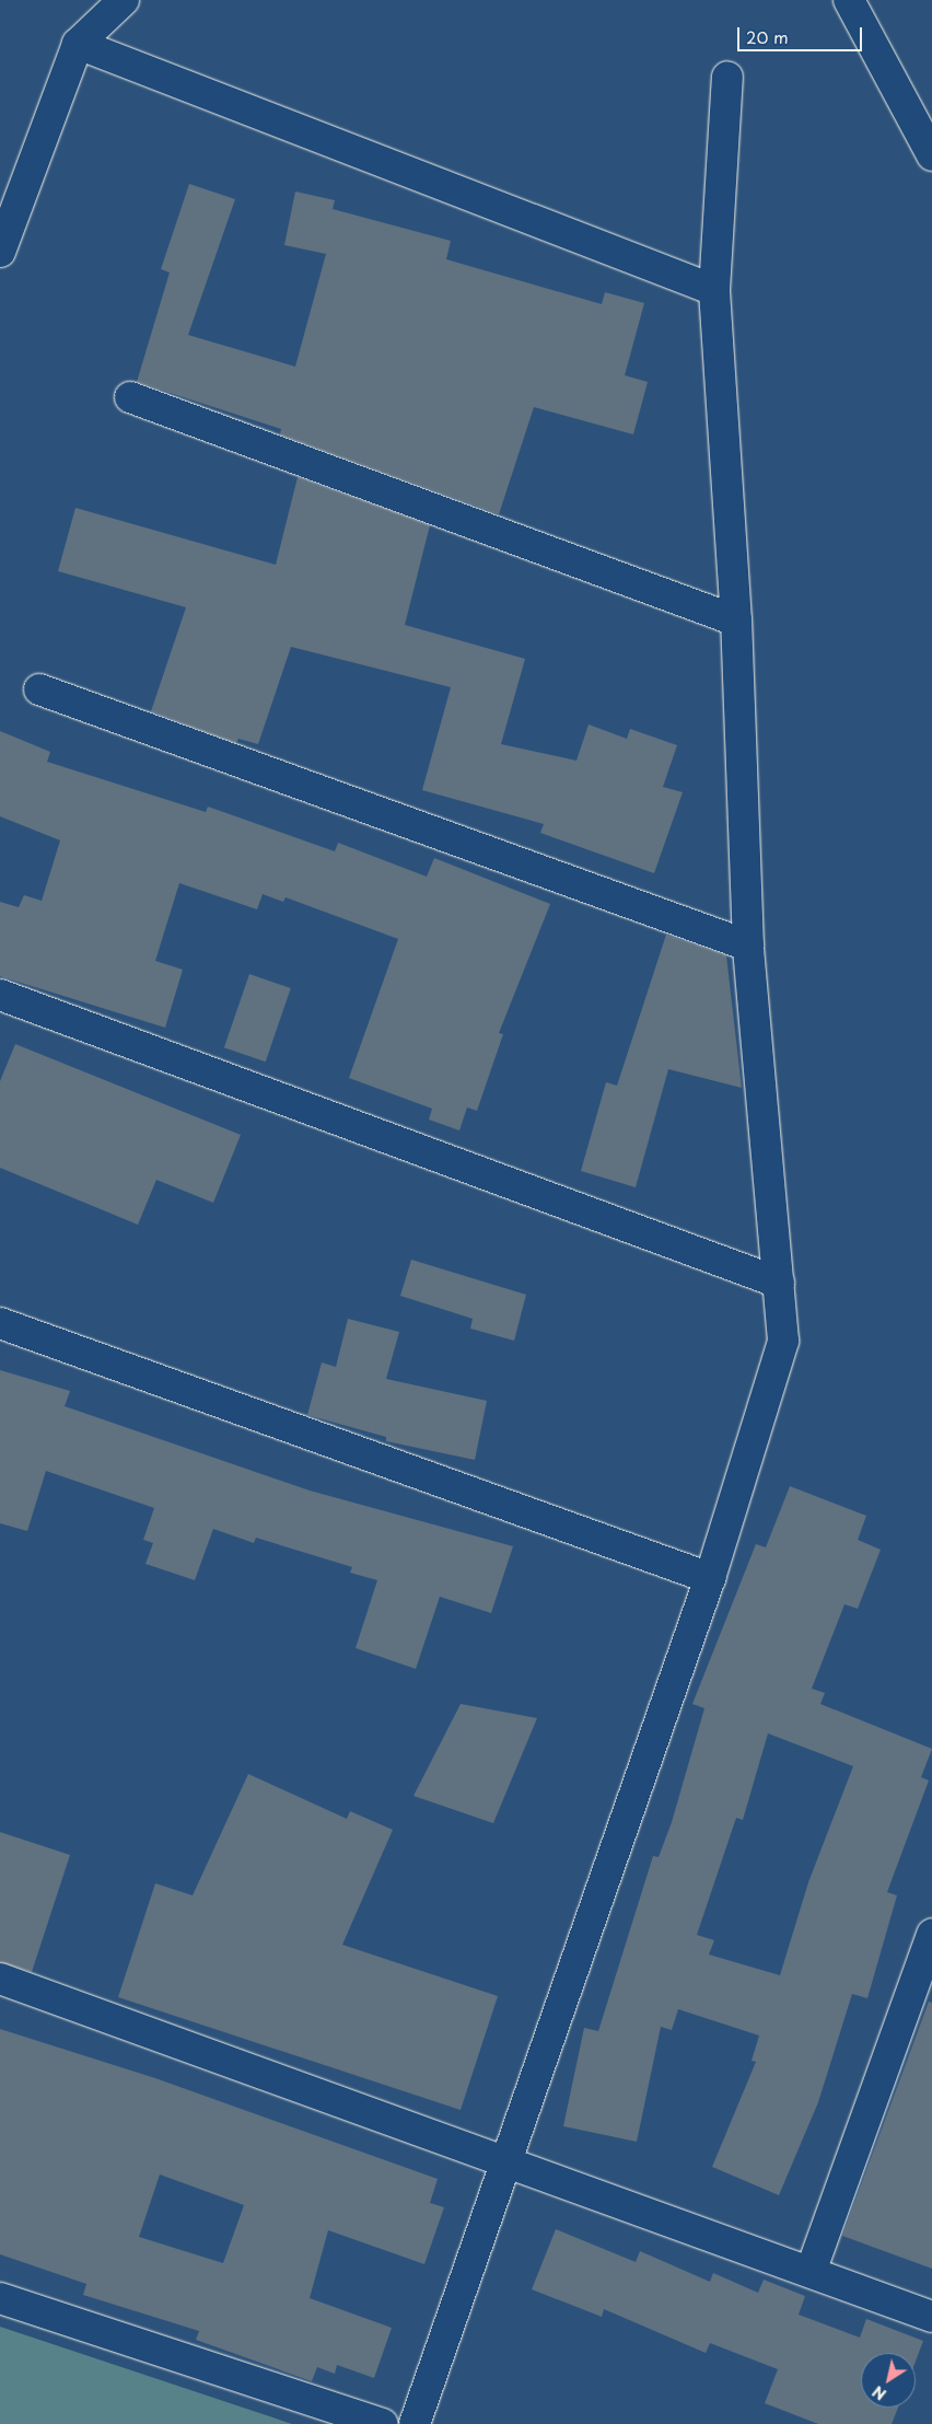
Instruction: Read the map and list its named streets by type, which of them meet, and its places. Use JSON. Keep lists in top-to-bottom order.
{
  "scale_bar": "20 m",
  "north": "bottom left"
}
